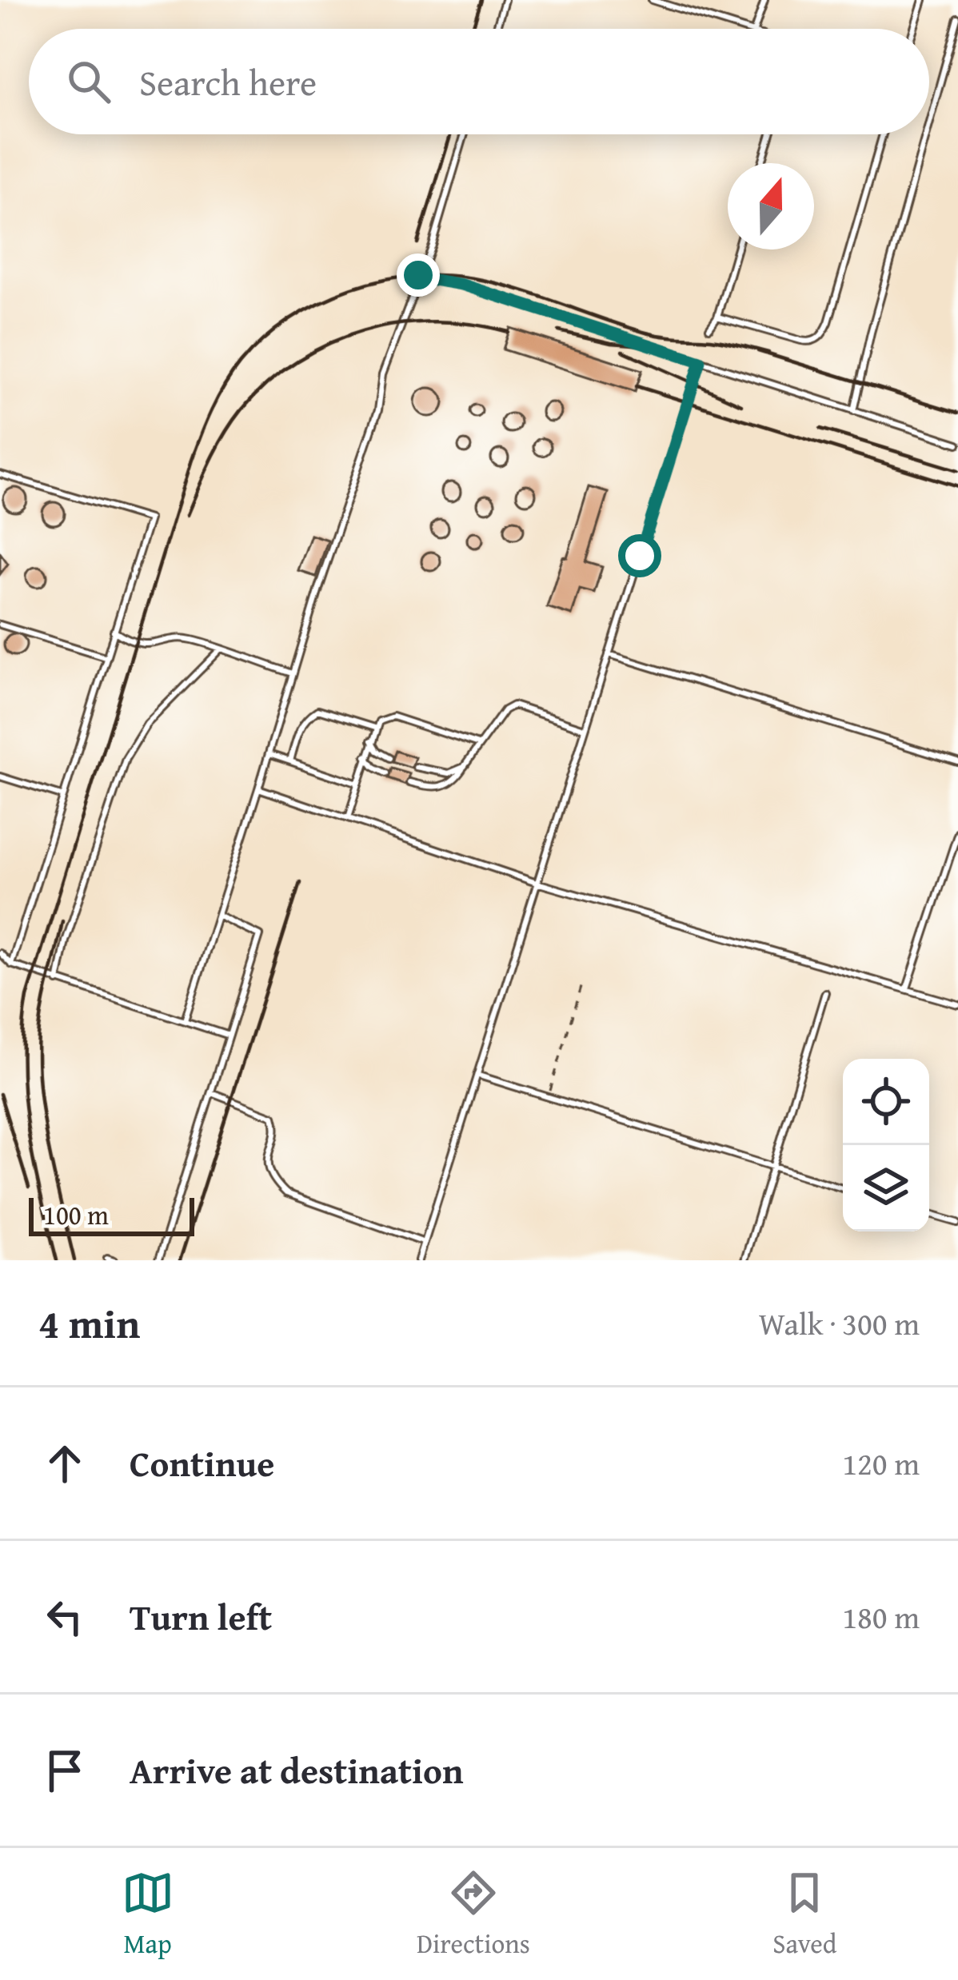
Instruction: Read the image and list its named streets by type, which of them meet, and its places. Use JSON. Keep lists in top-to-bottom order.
{
  "scale_bar": "100 m",
  "north": "top",
  "page": {
    "search": "Search here",
    "scale": "100 m",
    "heading": ["4 min", "Walk · 300 m"],
    "list": [
      ["Continue", "120 m"],
      ["Turn left", "180 m"],
      "Arrive at destination"
    ],
    "nav": ["Map", "Directions", "Saved"]
  }
}
